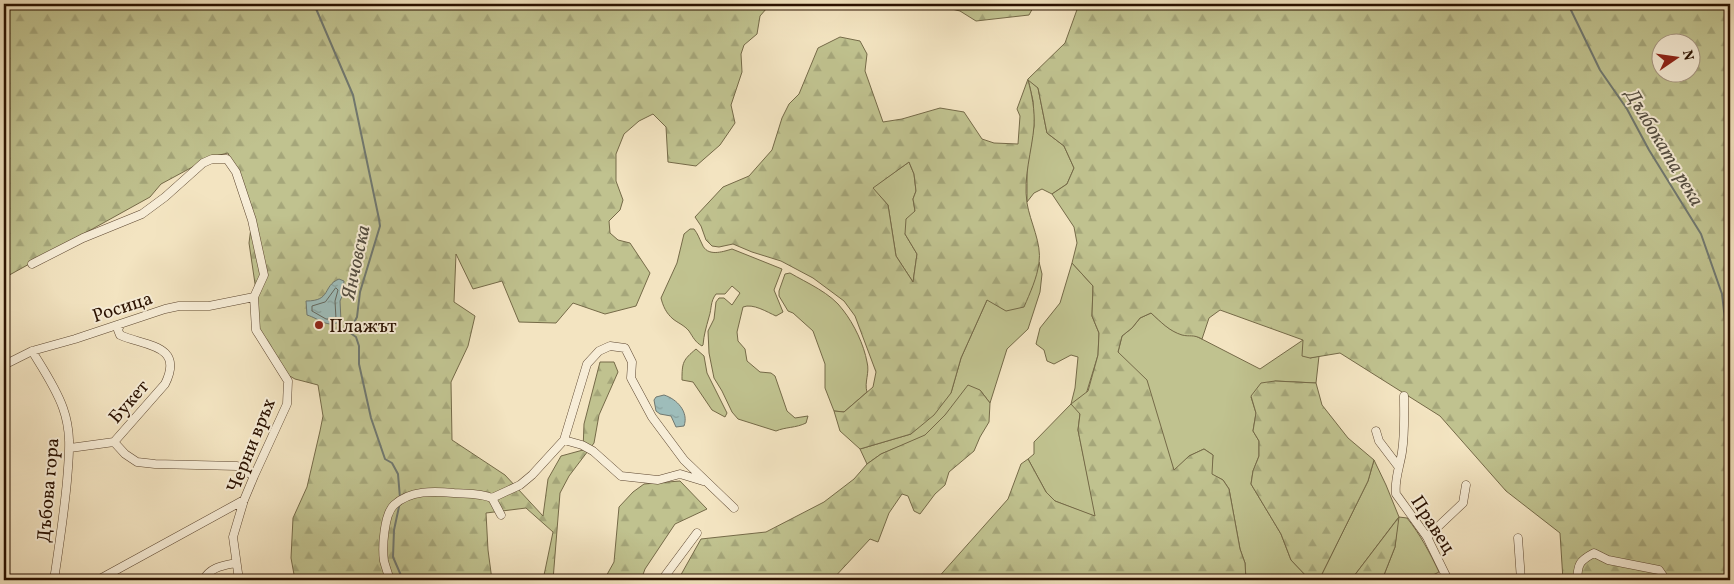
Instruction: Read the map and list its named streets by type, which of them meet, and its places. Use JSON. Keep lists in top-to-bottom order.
{
  "streets": {
    "street": [
      "Росица",
      "Букет",
      "Черни връх",
      "Дъбова гора",
      "Правец"
    ]
  },
  "crossings": [
    ["Росица", "Букет"],
    ["Росица", "Черни връх"],
    ["Росица", "Дъбова гора"],
    ["Букет", "Черни връх"]
  ],
  "water": ["Дълбоката река", "Янчовска"],
  "places": ["Плажът"],
  "north": "right"
}
